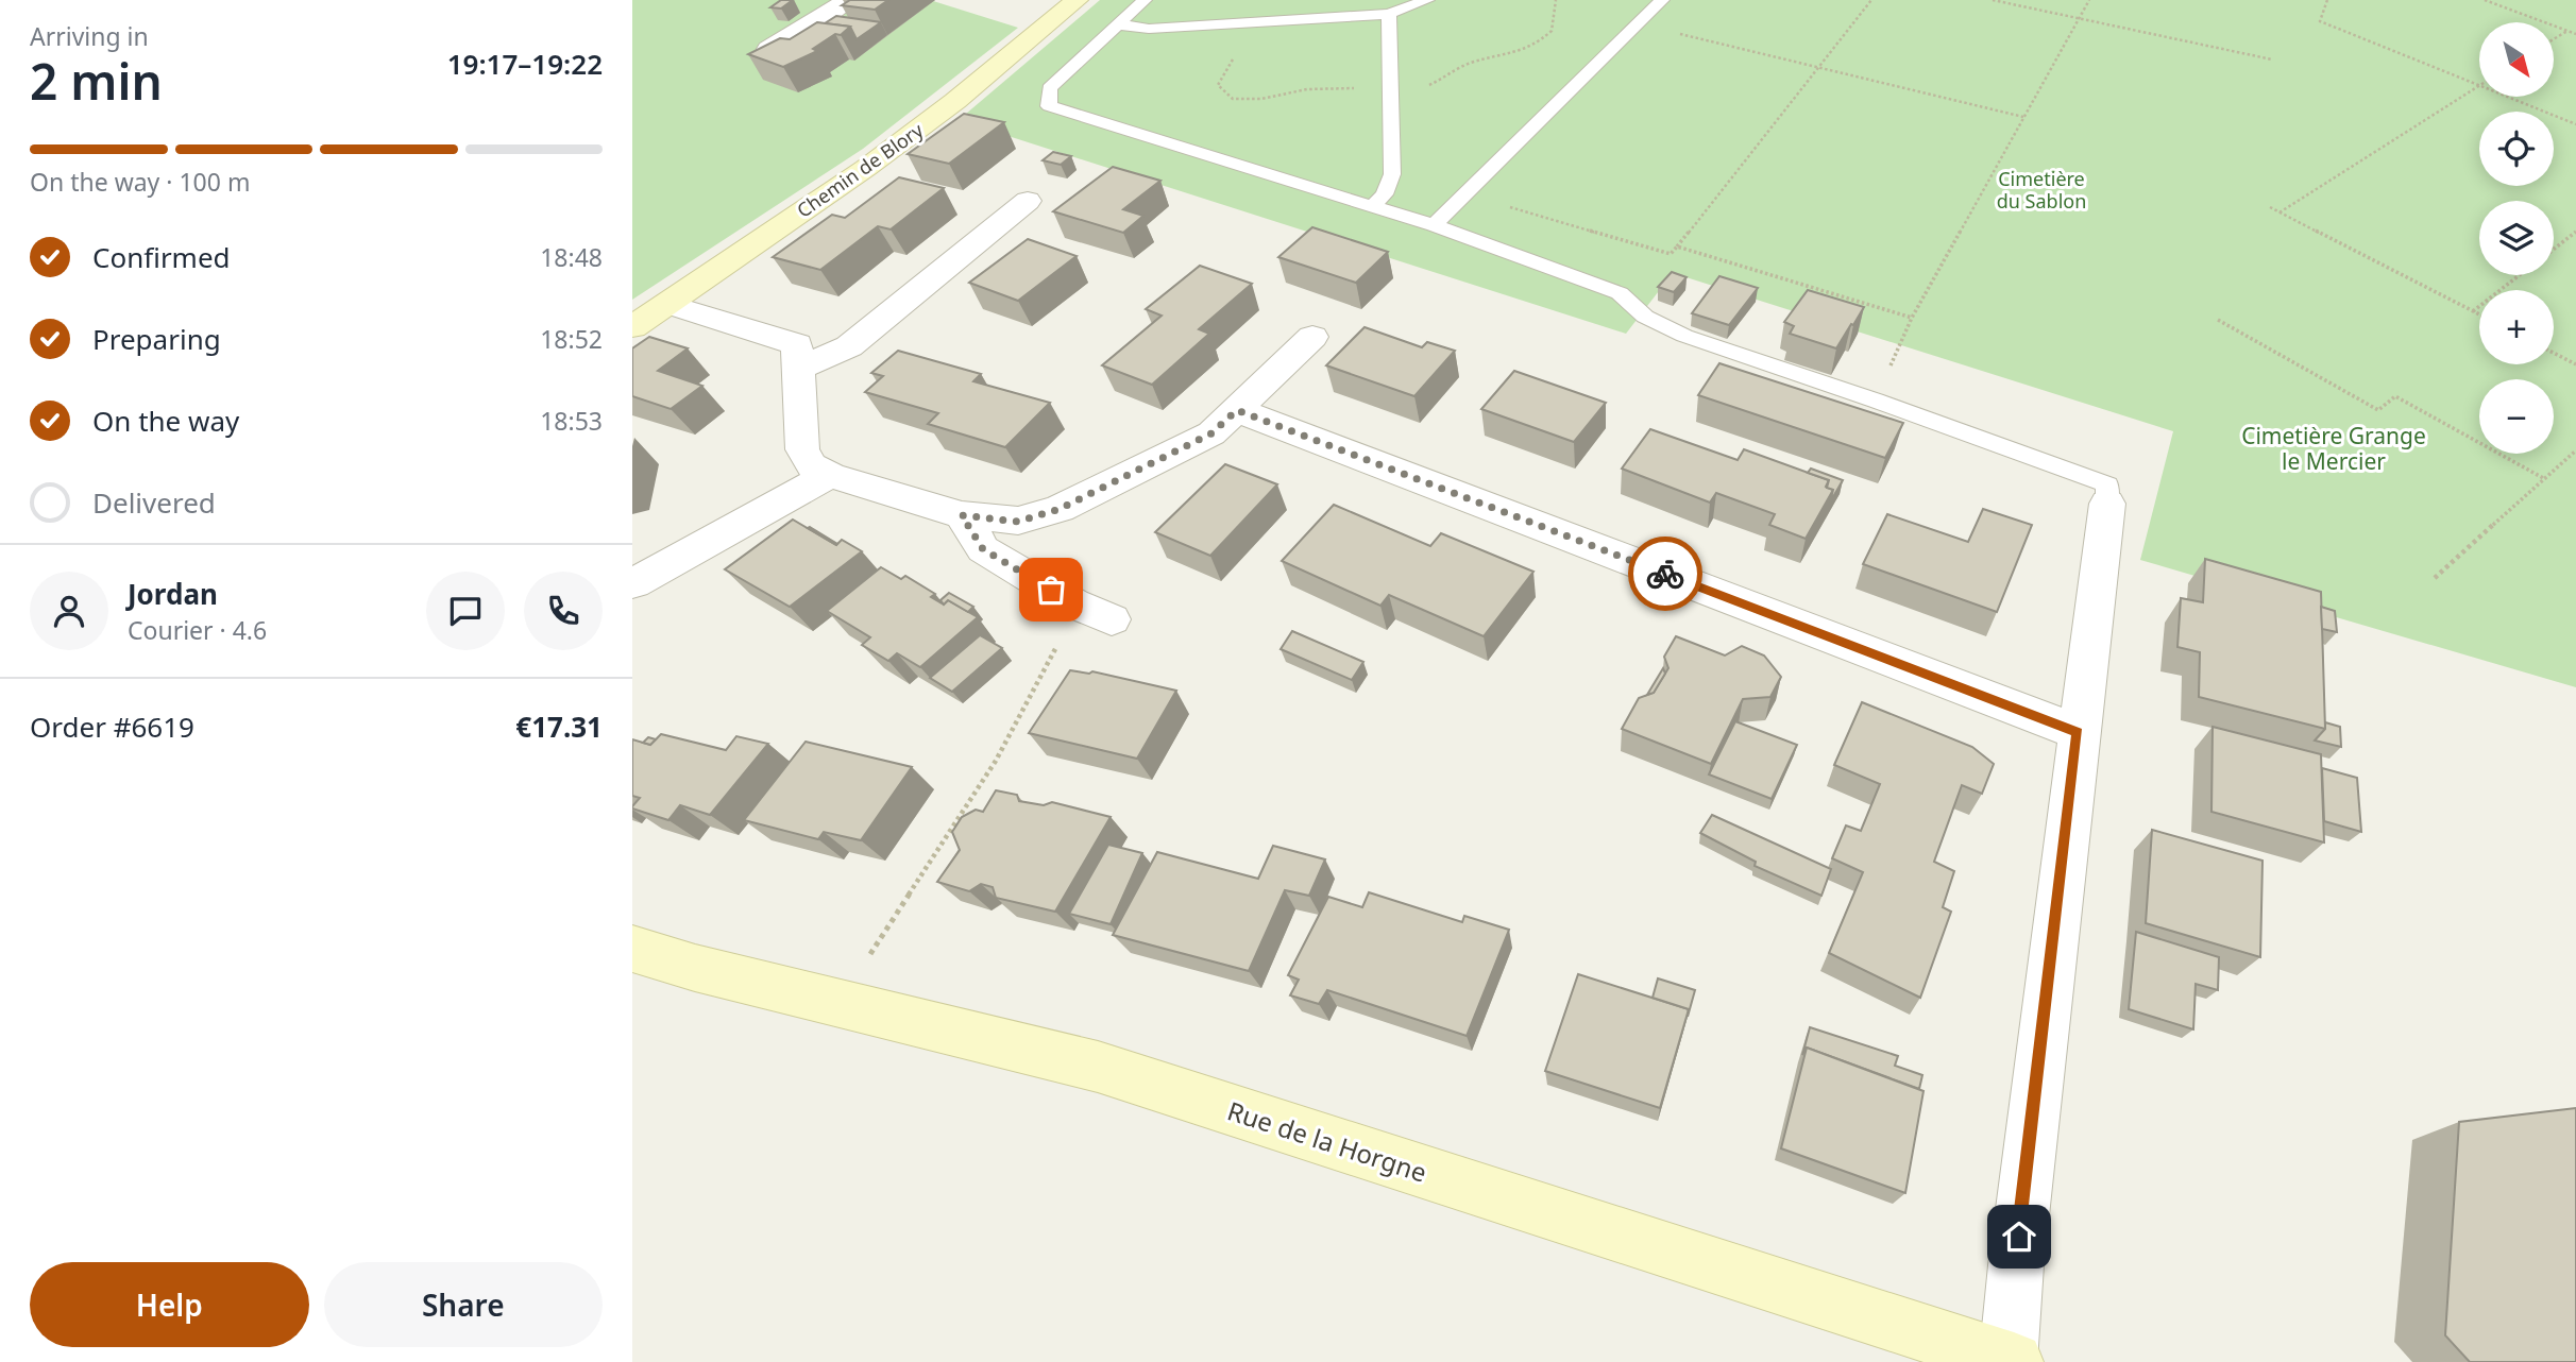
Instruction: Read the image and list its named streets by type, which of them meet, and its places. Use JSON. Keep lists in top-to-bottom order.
{
  "streets": {
    "street": ["Chemin de Blory", "Rue de la Horgne"]
  },
  "parks": ["Cimetière du Sablon", "Cimetière Grange le Mercier"],
  "north": "bottom right",
  "page": {
    "heading": ["2 min", "Arriving in", "19:17–19:22"],
    "panel": [
      "Jordan",
      "Courier · 4.6",
      "Order #6619",
      "€17.31"
    ],
    "map_buttons": ["+", "−"],
    "bar": "On the way · 100 m",
    "list": [
      ["Confirmed", "18:48"],
      ["Preparing", "18:52"],
      ["On the way", "18:53"],
      "Delivered"
    ],
    "buttons": ["Help", "Share"]
  }
}
